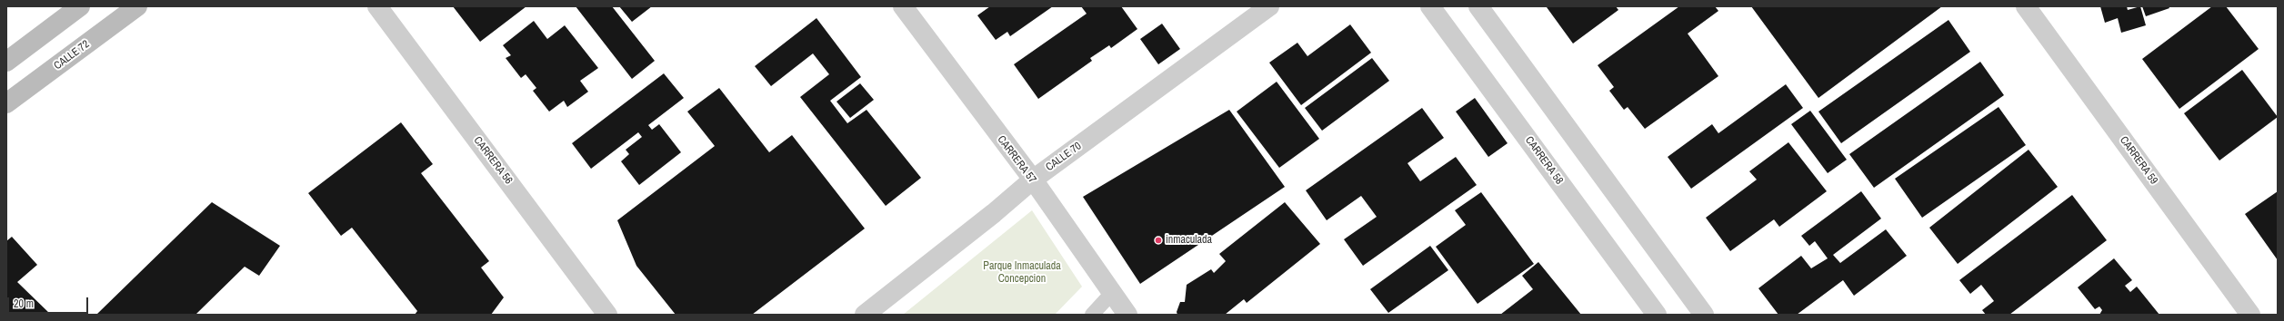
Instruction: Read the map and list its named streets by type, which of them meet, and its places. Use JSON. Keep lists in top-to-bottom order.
{
  "streets": {
    "main road": ["CALLE 72"],
    "street": [
      "CALLE 70",
      "CARRERA 57",
      "CARRERA 56",
      "CARRERA 58",
      "CARRERA 59"
    ]
  },
  "crossings": [
    ["CALLE 70", "CARRERA 57"]
  ],
  "parks": ["Parque Inmaculada Concepcion"],
  "places": ["inmaculada"],
  "scale_bar": "20 m"
}
